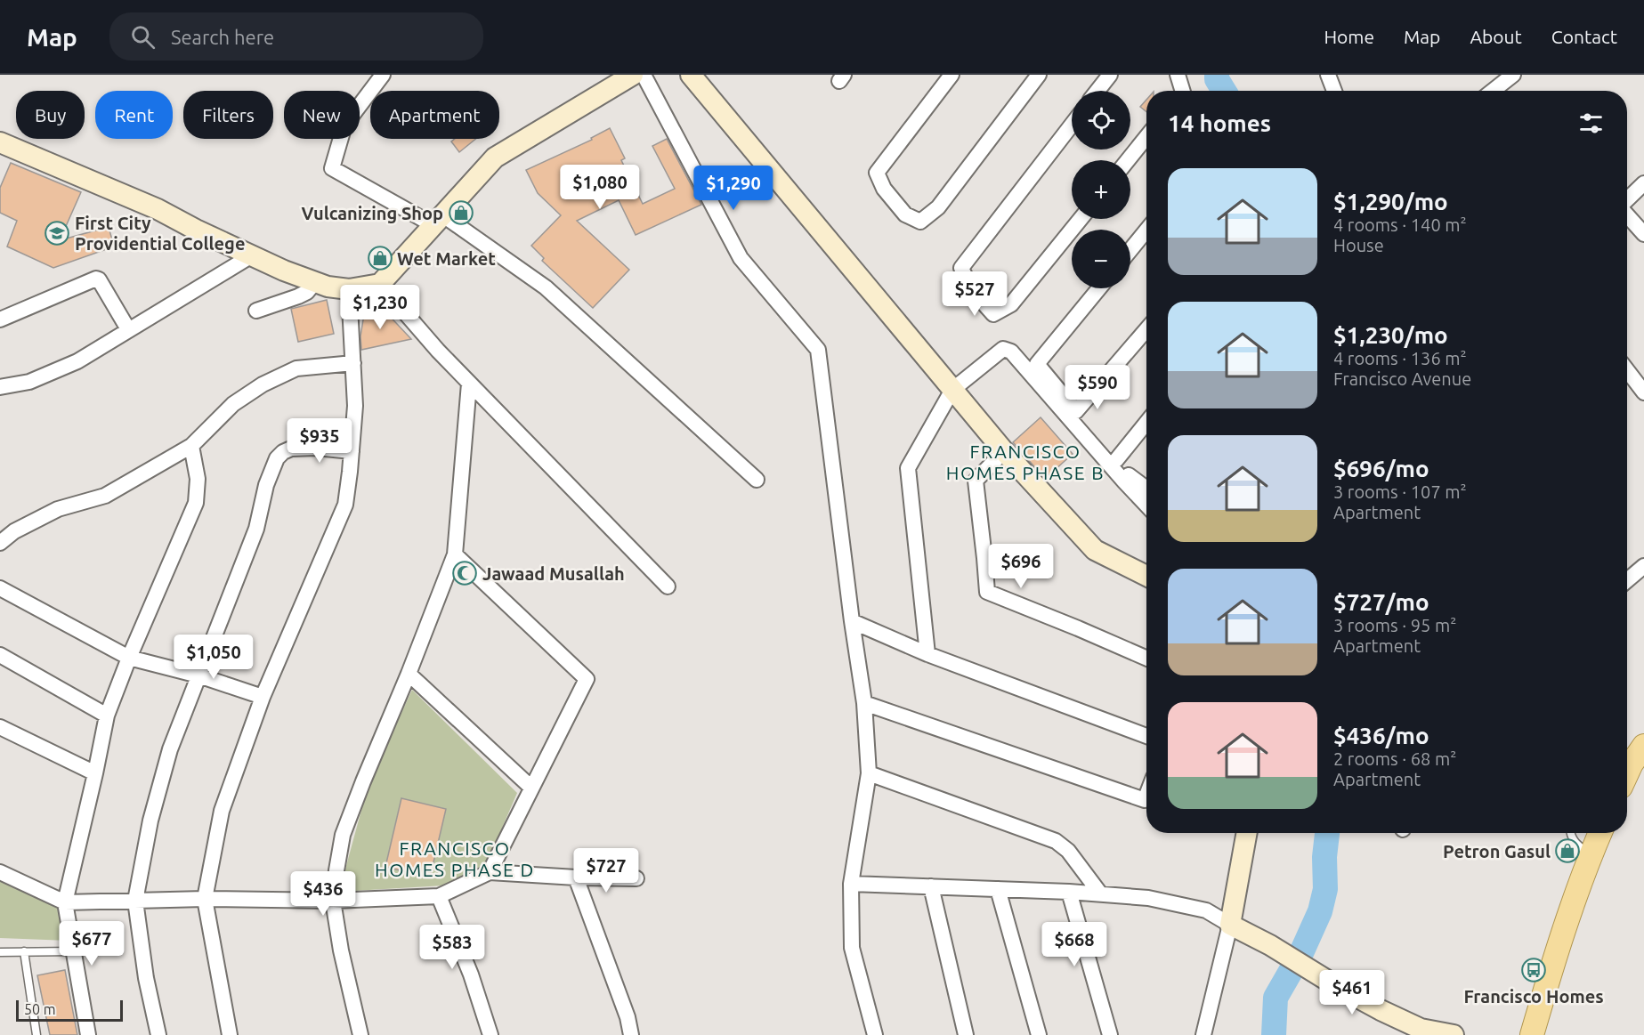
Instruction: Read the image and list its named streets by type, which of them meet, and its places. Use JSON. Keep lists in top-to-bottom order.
{
  "districts": ["FRANCISCO HOMES PHASE B", "FRANCISCO HOMES PHASE D"],
  "places": {
    "shop": ["Vulcanizing Shop", "Wet Market", "Petron Gasul"],
    "school or university": ["First City Providential College"],
    "mosque": ["Jawaad Musallah"],
    "bus stop": ["Francisco Homes"]
  },
  "scale_bar": "50 m",
  "page": {
    "header": "Map",
    "search": "Search here",
    "nav": [
      "Home",
      "Map",
      "About",
      "Contact"
    ],
    "map_buttons": ["+", "−"],
    "chip": [
      "Buy",
      "Rent",
      "Filters",
      "New",
      "Apartment"
    ],
    "heading": "14 homes",
    "list": [
      {
        "name": "$1,290/mo",
        "note": "4 rooms · 140 m² · House"
      },
      {
        "name": "$1,230/mo",
        "note": "4 rooms · 136 m² · Francisco Avenue"
      },
      {
        "name": "$696/mo",
        "note": "3 rooms · 107 m² · Apartment"
      },
      {
        "name": "$727/mo",
        "note": "3 rooms · 95 m² · Apartment"
      },
      {
        "name": "$436/mo",
        "note": "2 rooms · 68 m² · Apartment"
      }
    ],
    "price": [
      "$1,080",
      "$1,290",
      "$527",
      "$1,230",
      "$590",
      "$935",
      "$696",
      "$1,050",
      "$727",
      "$436",
      "$677",
      "$668",
      "$583",
      "$461"
    ],
    "scale": "50 m"
  }
}
